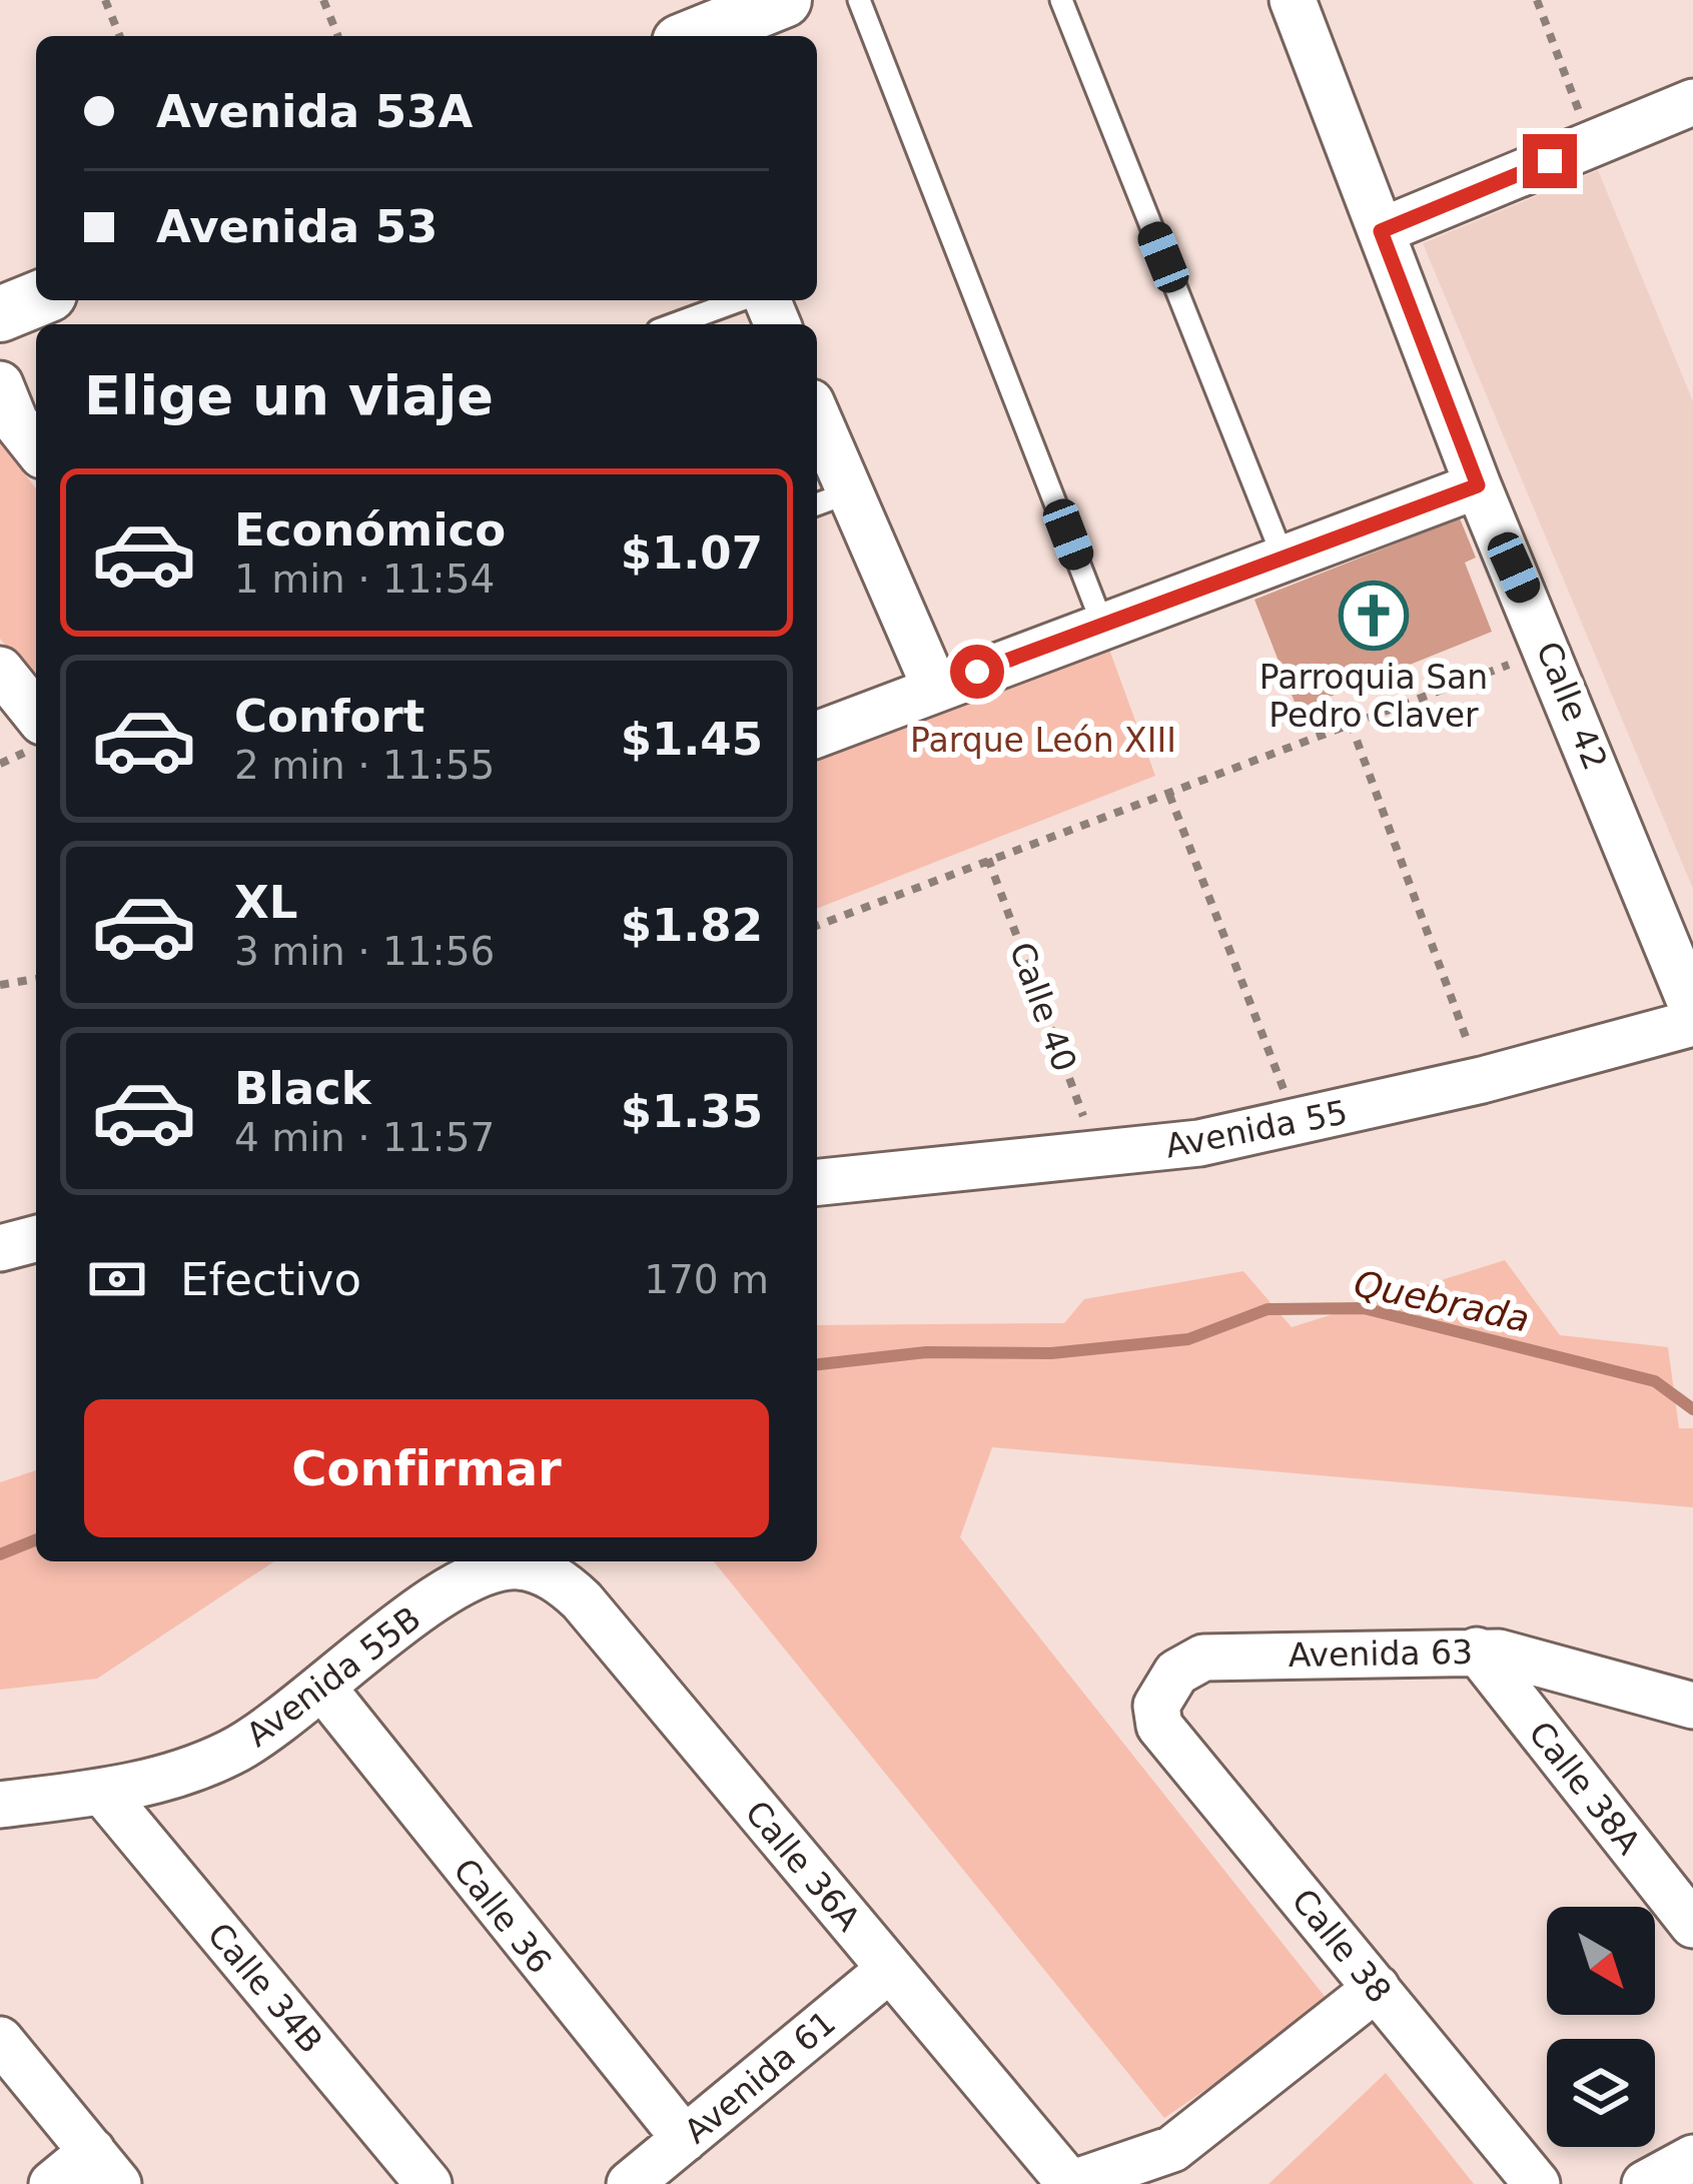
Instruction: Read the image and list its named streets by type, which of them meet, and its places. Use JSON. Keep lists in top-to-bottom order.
{
  "streets": {
    "street": [
      "Calle 42",
      "Avenida 55",
      "Avenida 63",
      "Avenida 55B",
      "Calle 38A",
      "Calle 36A",
      "Calle 36",
      "Calle 38",
      "Calle 34B",
      "Avenida 61"
    ],
    "path": ["Calle 40"]
  },
  "crossings": [
    ["Calle 40", "Avenida 55"],
    ["Avenida 63", "Calle 38A"],
    ["Avenida 63", "Calle 38"],
    ["Avenida 55B", "Calle 36A"],
    ["Avenida 55B", "Calle 36"],
    ["Avenida 55B", "Calle 34B"],
    ["Calle 36A", "Avenida 61"],
    ["Calle 36", "Avenida 61"]
  ],
  "water": ["Quebrada"],
  "parks": ["Parque León XIII"],
  "places": {
    "church": ["Parroquia San Pedro Claver"]
  },
  "north": "bottom right",
  "page": {
    "banner": ["Avenida 53A", "Avenida 53"],
    "heading": "Elige un viaje",
    "list": [
      {
        "name": "Económico",
        "note": "1 min · 11:54",
        "value": "$1.07"
      },
      {
        "name": "Confort",
        "note": "2 min · 11:55",
        "value": "$1.45"
      },
      {
        "name": "XL",
        "note": "3 min · 11:56",
        "value": "$1.82"
      },
      {
        "name": "Black",
        "note": "4 min · 11:57",
        "value": "$1.35"
      }
    ],
    "pay": ["Efectivo", "170 m"],
    "buttons": "Confirmar"
  }
}
